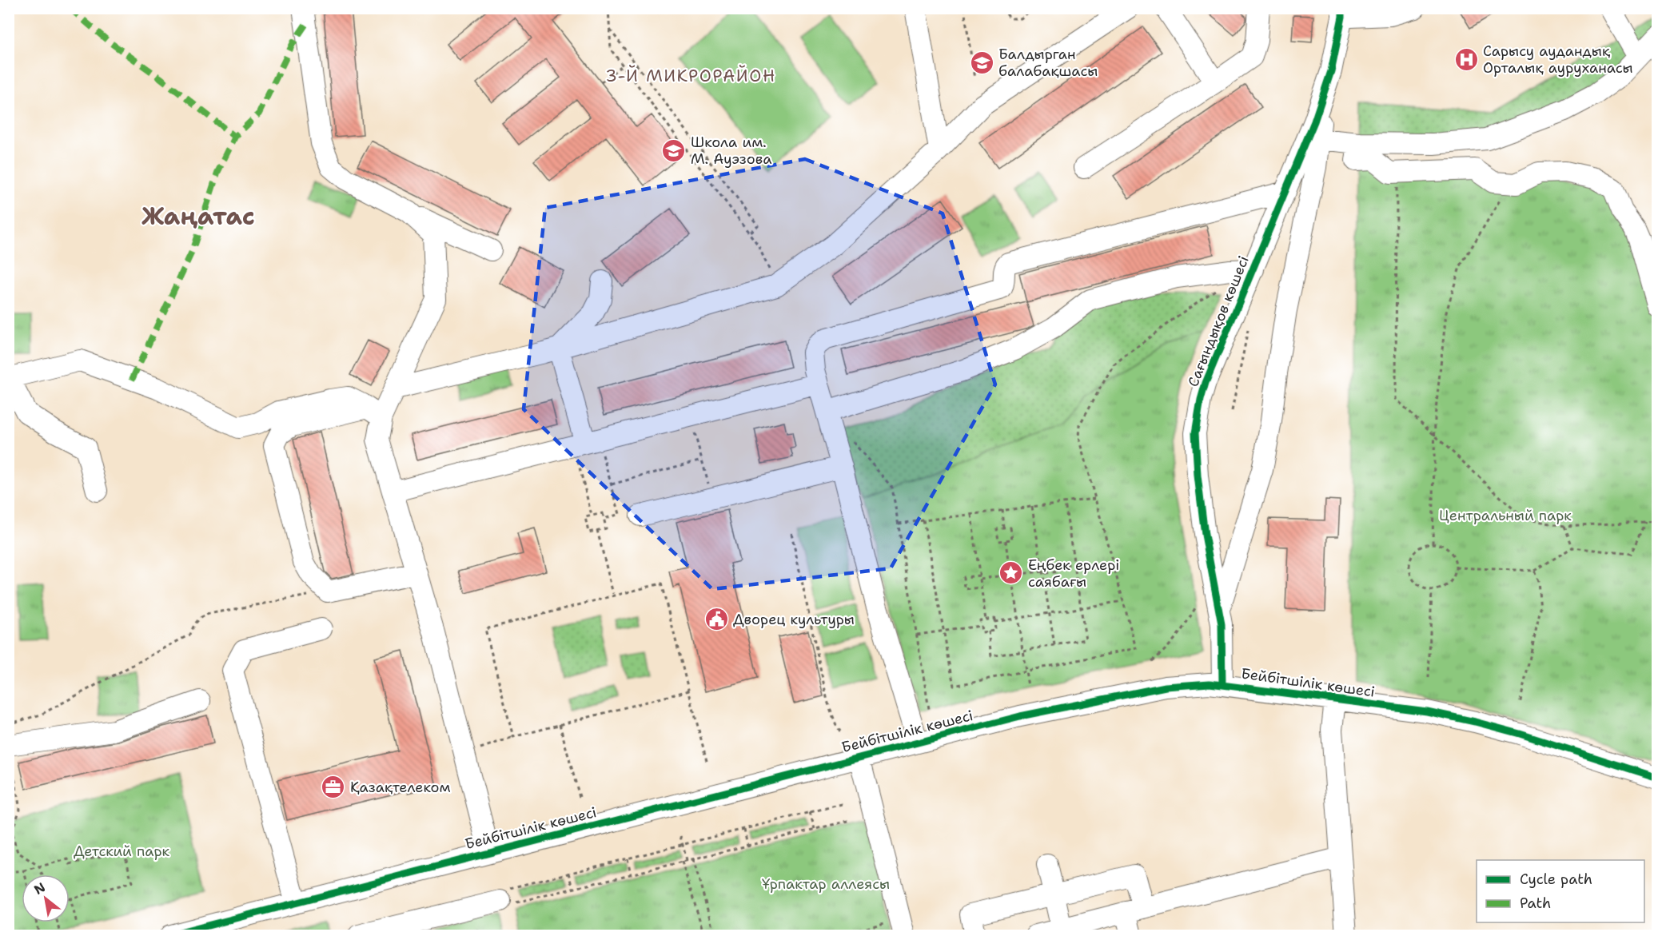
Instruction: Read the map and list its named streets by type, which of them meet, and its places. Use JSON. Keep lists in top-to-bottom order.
{
  "streets": {
    "street": ["Сағындықов көшесі", "Бейбітшілік көшесі"]
  },
  "crossings": [
    ["Сағындықов көшесі", "Бейбітшілік көшесі"]
  ],
  "districts": ["3-Й МИКРОРАЙОН", "Жаңатас"],
  "parks": ["Центральный парк", "Детский парк", "Ұрпактар аллеясы"],
  "places": {
    "hospital": ["Сарысу аудандық Орталық ауруханасы"],
    "school or university": ["Балдырган балабақшасы", "Школа им. М. Ауэзова"],
    "place": ["Еңбек ерлері саябағы"],
    "public building": ["Дворец культуры"],
    "office": ["Қазақтелеком"]
  },
  "legend": ["Cycle path", "Path"],
  "north": "top left"
}
